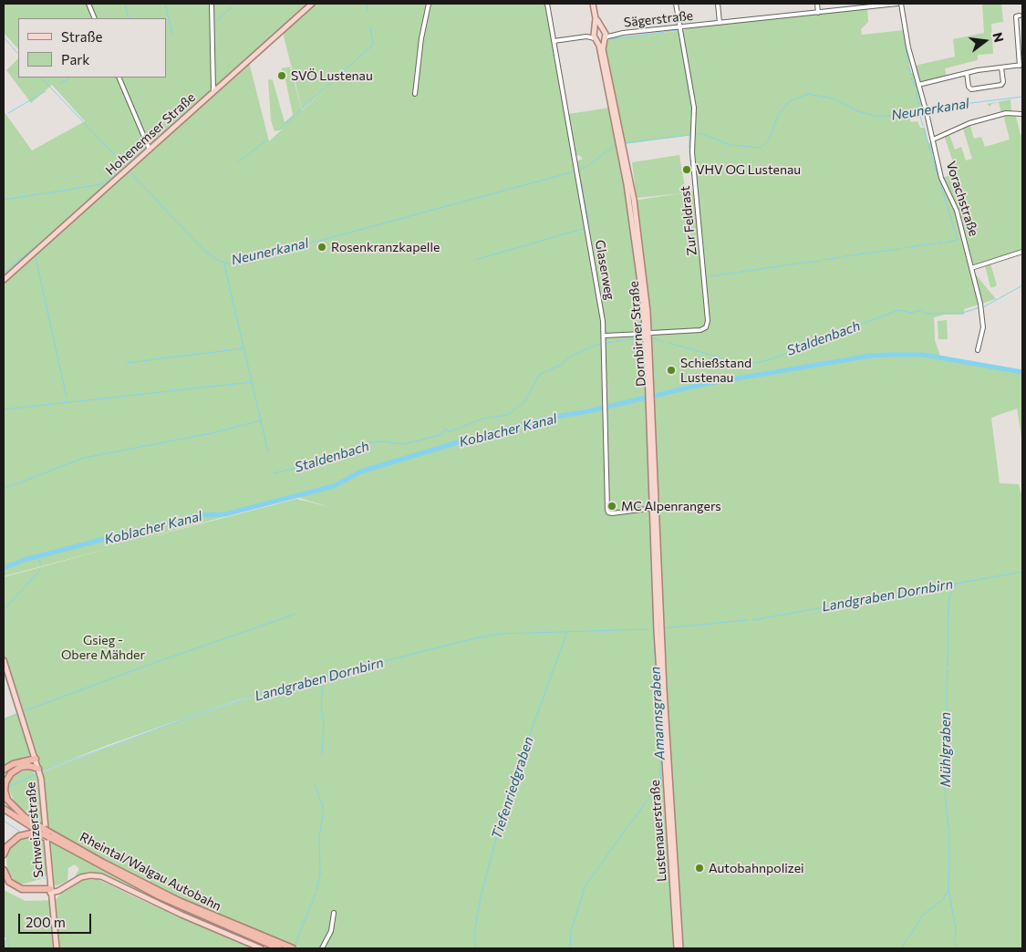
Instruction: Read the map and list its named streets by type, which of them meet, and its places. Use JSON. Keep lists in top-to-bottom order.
{
  "streets": {
    "highway": ["Rheintal/Walgau Autobahn"],
    "main road": [
      "Hohenemser Straße",
      "Dornbirner Straße",
      "Schweizerstraße",
      "Lustenauerstraße"
    ],
    "street": [
      "Sägerstraße",
      "Vorachstraße",
      "Zur Feldrast",
      "Glaserweg"
    ]
  },
  "crossings": [
    ["Sägerstraße", "Vorachstraße"],
    ["Sägerstraße", "Zur Feldrast"],
    ["Sägerstraße", "Dornbirner Straße"],
    ["Glaserweg", "Dornbirner Straße"],
    ["Dornbirner Straße", "Lustenauerstraße"]
  ],
  "water": [
    "Neunerkanal",
    "Staldenbach",
    "Koblacher Kanal",
    "Landgraben Dornbirn",
    "Amannsgraben",
    "Mühlgraben",
    "Tiefenriedgraben"
  ],
  "parks": ["Gsieg - Obere Mähder"],
  "places": [
    "SVÖ Lustenau",
    "VHV OG Lustenau",
    "Rosenkranzkapelle",
    "Schießstand Lustenau",
    "MC Alpenrangers",
    "Autobahnpolizei"
  ],
  "legend": ["Straße", "Park"],
  "scale_bar": "200 m",
  "north": "right"
}
